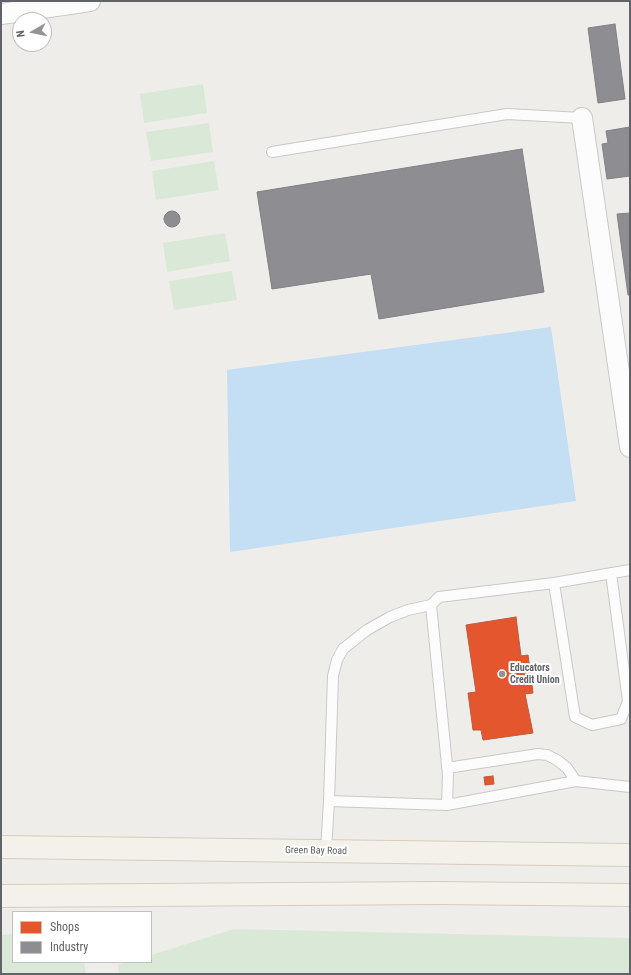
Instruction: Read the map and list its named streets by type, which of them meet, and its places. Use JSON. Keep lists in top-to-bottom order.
{
  "streets": {
    "main road": ["Green Bay Road"]
  },
  "places": ["Educators Credit Union"],
  "legend": ["Shops", "Industry"],
  "north": "left"
}
